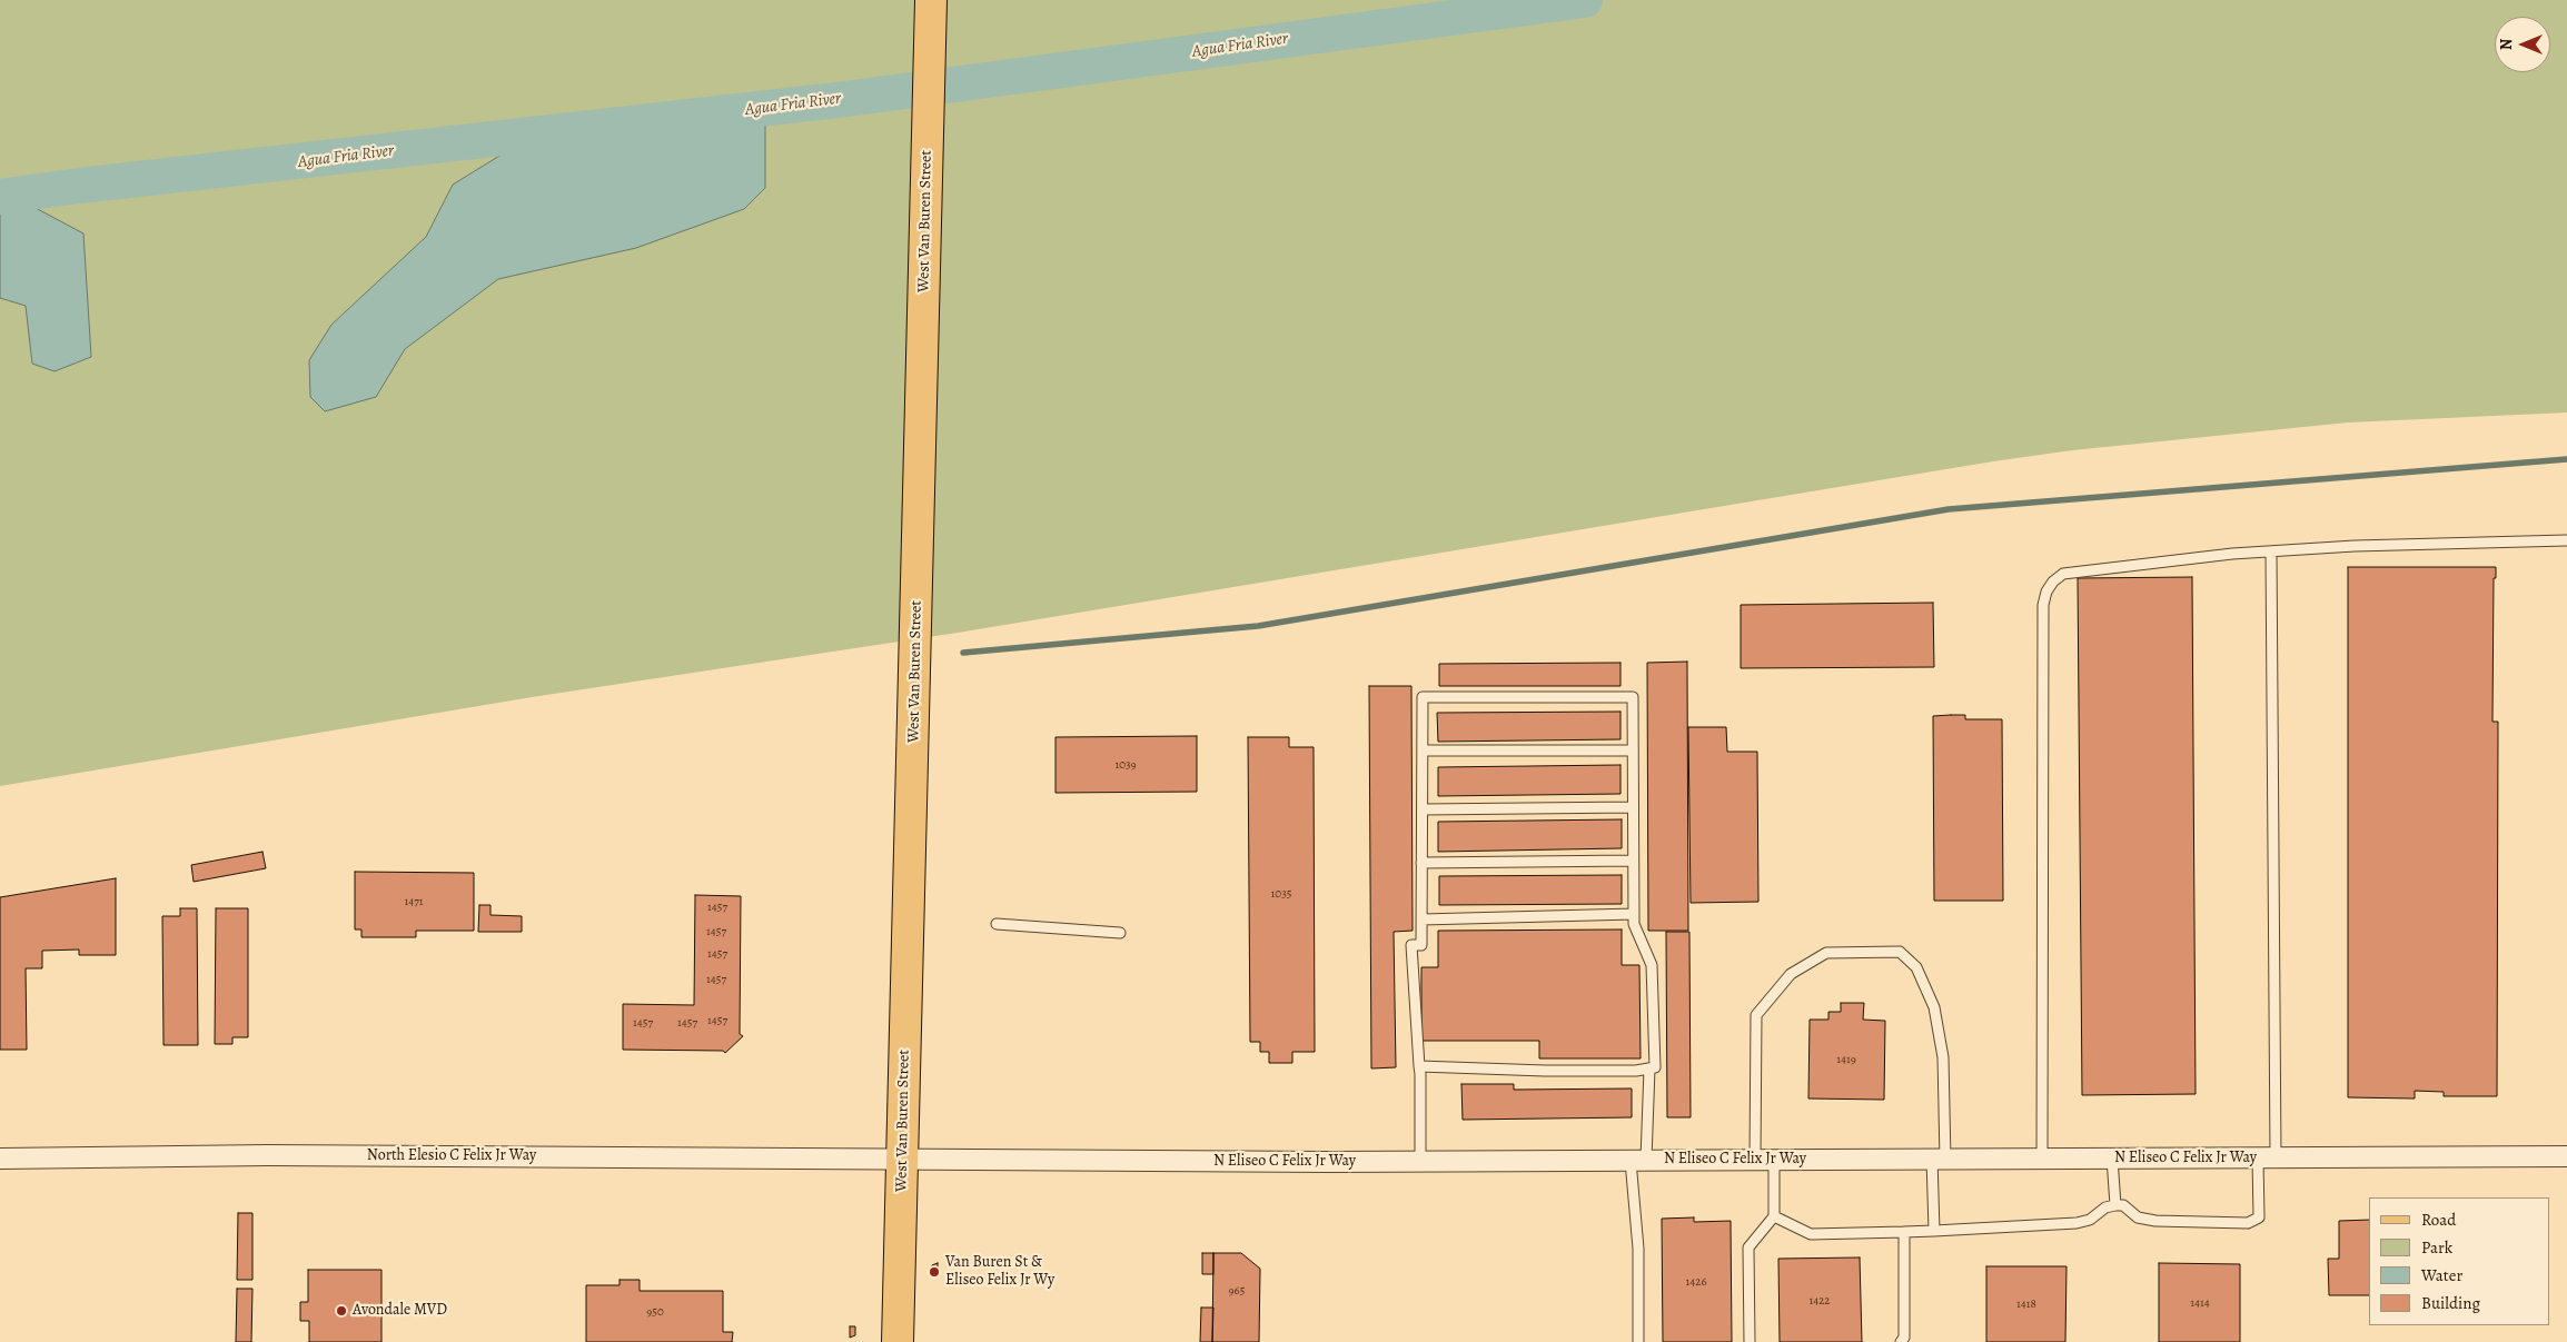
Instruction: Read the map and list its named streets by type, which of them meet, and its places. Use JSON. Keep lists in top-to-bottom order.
{
  "streets": {
    "main road": ["West Van Buren Street"],
    "street": ["North Elesio C Felix Jr Way", "N Eliseo C Felix Jr Way"]
  },
  "crossings": [
    ["West Van Buren Street", "North Elesio C Felix Jr Way"],
    ["West Van Buren Street", "N Eliseo C Felix Jr Way"],
    ["North Elesio C Felix Jr Way", "N Eliseo C Felix Jr Way"]
  ],
  "water": ["Agua Fria River"],
  "places": ["Van Buren St & Eliseo Felix Jr Wy", "Avondale MVD"],
  "house_numbers": [
    "1039",
    "1035",
    "1471",
    "1457",
    "1457",
    "1457",
    "1457",
    "1457",
    "1457",
    "1457",
    "1419",
    "1426",
    "965",
    "1422",
    "1414",
    "1418",
    "950"
  ],
  "legend": [
    "Road",
    "Park",
    "Water",
    "Building"
  ],
  "north": "left"
}
